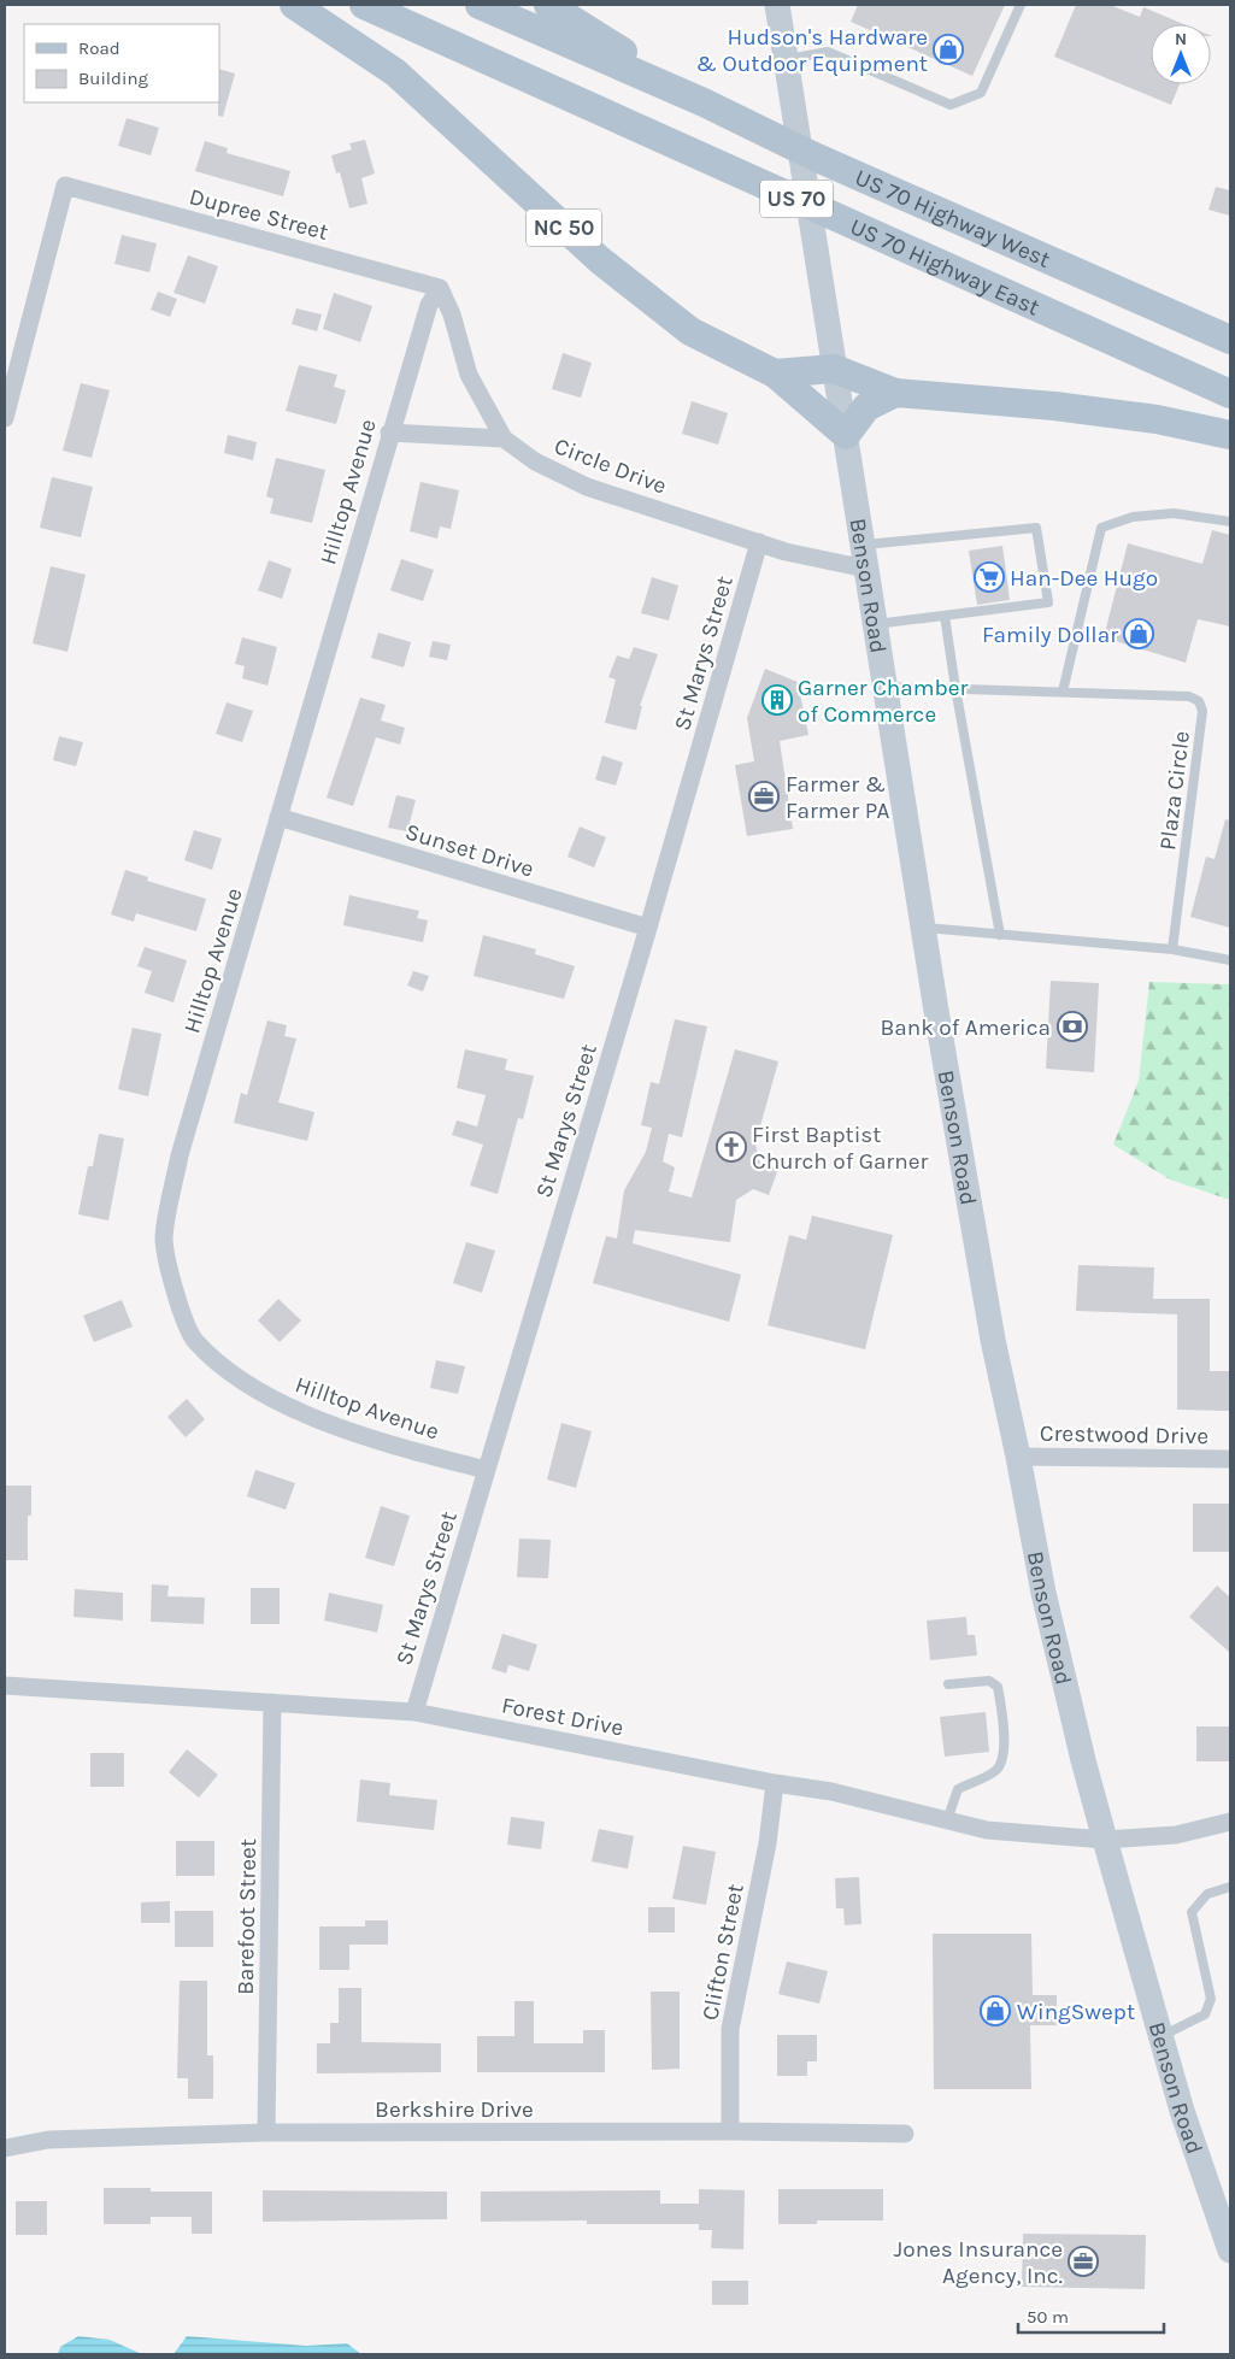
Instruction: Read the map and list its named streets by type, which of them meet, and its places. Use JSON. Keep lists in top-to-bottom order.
{
  "streets": {
    "main road": [
      "US 70",
      "US 70 Highway West",
      "NC 50",
      "US 70 Highway East",
      "Benson Road"
    ],
    "street": [
      "Dupree Street",
      "Circle Drive",
      "Hilltop Avenue",
      "St Marys Street",
      "Sunset Drive",
      "Crestwood Drive",
      "Forest Drive",
      "Barefoot Street",
      "Clifton Street",
      "Berkshire Drive"
    ],
    "lane": ["Plaza Circle"]
  },
  "crossings": [
    ["Dupree Street", "Circle Drive"],
    ["Dupree Street", "Hilltop Avenue"],
    ["NC 50", "Benson Road"],
    ["Circle Drive", "Hilltop Avenue"],
    ["Circle Drive", "Benson Road"],
    ["Circle Drive", "St Marys Street"],
    ["Hilltop Avenue", "St Marys Street"],
    ["Hilltop Avenue", "Sunset Drive"],
    ["Benson Road", "Plaza Circle"],
    ["Benson Road", "Crestwood Drive"],
    ["Benson Road", "Forest Drive"],
    ["St Marys Street", "Sunset Drive"],
    ["St Marys Street", "Forest Drive"],
    ["Forest Drive", "Barefoot Street"],
    ["Forest Drive", "Clifton Street"],
    ["Barefoot Street", "Berkshire Drive"],
    ["Clifton Street", "Berkshire Drive"]
  ],
  "places": {
    "shop": ["Hudson's Hardware & Outdoor Equipment", "Family Dollar", "WingSwept"],
    "supermarket": ["Han-Dee Hugo"],
    "building": ["Garner Chamber of Commerce"],
    "office": ["Farmer & Farmer PA", "Jones Insurance Agency, Inc."],
    "bank": ["Bank of America"],
    "church": ["First Baptist Church of Garner"]
  },
  "legend": ["Road", "Building"],
  "scale_bar": "50 m",
  "north": "top"
}
